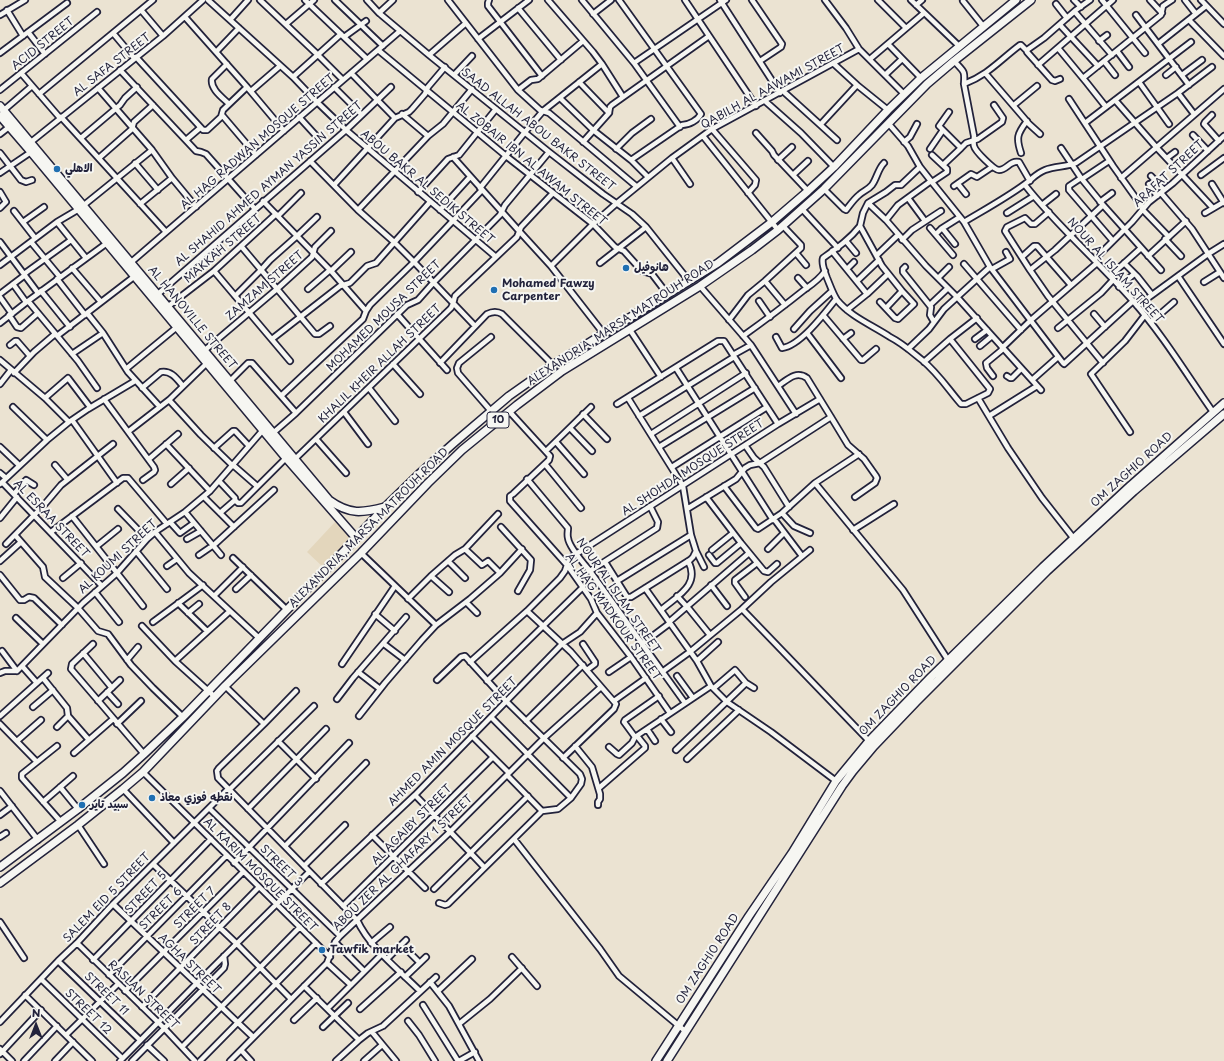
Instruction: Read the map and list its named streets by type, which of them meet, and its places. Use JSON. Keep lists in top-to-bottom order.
{
  "streets": {
    "main road": [
      "AL HANOVILLE STREET",
      "ALEXANDRIA, MARSA MATROUH ROAD",
      "10",
      "OM ZAGHIO ROAD"
    ],
    "street": [
      "ACID STREET",
      "AL SAFA STREET",
      "QABILH AL AAWAMI STREET",
      "SAAD ALLAH ABOU BAKR STREET",
      "AL HAG RADWAN MOSQUE STREET",
      "AL ZOBAIR IBN AL AWAM STREET",
      "ARAFAT STREET",
      "AL SHAHID AHMED AYMAN YASSIN STREET",
      "ABOU BAKR AL SEDIK STREET",
      "MAKKAH STREET",
      "NOUR AL ISLAM STREET",
      "ZAMZAM STREET",
      "MOHAMED MOUSA STREET",
      "KHALIL KHEIR ALLAH STREET",
      "AL SHOHDA MOSQUE STREET",
      "AL ESRAA STREET",
      "AL KOUMI STREET",
      "AL HAG MADKOUR STREET",
      "AHMED AMIN MOSQUE STREET",
      "AL AGAIBY STREET",
      "ABOU ZER AL GHAFARY 1 STREET",
      "STREET 3",
      "AL KARIM MOSQUE STREET",
      "STREET 5",
      "SALEM EID 5 STREET",
      "STREET 7",
      "STREET 6",
      "STREET 8",
      "AGHA STREET",
      "STREET 11",
      "RASLAN STREET",
      "STREET 12"
    ]
  },
  "crossings": [
    ["AL SAFA STREET", "AL HANOVILLE STREET"],
    ["QABILH AL AAWAMI STREET", "SAAD ALLAH ABOU BAKR STREET"],
    ["QABILH AL AAWAMI STREET", "AL ZOBAIR IBN AL AWAM STREET"],
    ["SAAD ALLAH ABOU BAKR STREET", "AL HAG RADWAN MOSQUE STREET"],
    ["SAAD ALLAH ABOU BAKR STREET", "MOHAMED MOUSA STREET"],
    ["SAAD ALLAH ABOU BAKR STREET", "ALEXANDRIA, MARSA MATROUH ROAD"],
    ["AL HAG RADWAN MOSQUE STREET", "AL ZOBAIR IBN AL AWAM STREET"],
    ["AL HAG RADWAN MOSQUE STREET", "ABOU BAKR AL SEDIK STREET"],
    ["AL HAG RADWAN MOSQUE STREET", "AL HANOVILLE STREET"],
    ["AL ZOBAIR IBN AL AWAM STREET", "MOHAMED MOUSA STREET"],
    ["AL ZOBAIR IBN AL AWAM STREET", "ALEXANDRIA, MARSA MATROUH ROAD"],
    ["AL ZOBAIR IBN AL AWAM STREET", "KHALIL KHEIR ALLAH STREET"],
    ["ARAFAT STREET", "NOUR AL ISLAM STREET"],
    ["AL SHAHID AHMED AYMAN YASSIN STREET", "ABOU BAKR AL SEDIK STREET"],
    ["AL SHAHID AHMED AYMAN YASSIN STREET", "AL HANOVILLE STREET"],
    ["ABOU BAKR AL SEDIK STREET", "MOHAMED MOUSA STREET"],
    ["ABOU BAKR AL SEDIK STREET", "KHALIL KHEIR ALLAH STREET"],
    ["MAKKAH STREET", "AL HANOVILLE STREET"],
    ["NOUR AL ISLAM STREET", "AL SHOHDA MOSQUE STREET"],
    ["NOUR AL ISLAM STREET", "OM ZAGHIO ROAD"],
    ["NOUR AL ISLAM STREET", "AL HAG MADKOUR STREET"],
    ["ZAMZAM STREET", "AL HANOVILLE STREET"],
    ["MOHAMED MOUSA STREET", "AL HANOVILLE STREET"],
    ["AL HANOVILLE STREET", "ALEXANDRIA, MARSA MATROUH ROAD"],
    ["AL HANOVILLE STREET", "KHALIL KHEIR ALLAH STREET"],
    ["AL HANOVILLE STREET", "AL KOUMI STREET"],
    ["ALEXANDRIA, MARSA MATROUH ROAD", "AL KARIM MOSQUE STREET"],
    ["AL SHOHDA MOSQUE STREET", "AL HAG MADKOUR STREET"],
    ["AL ESRAA STREET", "AL KOUMI STREET"],
    ["AL HAG MADKOUR STREET", "AHMED AMIN MOSQUE STREET"],
    ["ABOU ZER AL GHAFARY 1 STREET", "STREET 3"],
    ["ABOU ZER AL GHAFARY 1 STREET", "AL KARIM MOSQUE STREET"],
    ["ABOU ZER AL GHAFARY 1 STREET", "AGHA STREET"],
    ["STREET 3", "SALEM EID 5 STREET"],
    ["AL KARIM MOSQUE STREET", "STREET 5"],
    ["AL KARIM MOSQUE STREET", "SALEM EID 5 STREET"],
    ["AL KARIM MOSQUE STREET", "STREET 7"],
    ["AL KARIM MOSQUE STREET", "STREET 6"],
    ["AL KARIM MOSQUE STREET", "STREET 8"],
    ["STREET 5", "AGHA STREET"],
    ["STREET 5", "RASLAN STREET"],
    ["SALEM EID 5 STREET", "AGHA STREET"],
    ["SALEM EID 5 STREET", "STREET 11"],
    ["SALEM EID 5 STREET", "RASLAN STREET"],
    ["SALEM EID 5 STREET", "STREET 12"],
    ["STREET 7", "AGHA STREET"],
    ["STREET 7", "RASLAN STREET"],
    ["STREET 6", "AGHA STREET"],
    ["STREET 6", "RASLAN STREET"],
    ["STREET 8", "AGHA STREET"],
    ["STREET 8", "RASLAN STREET"]
  ],
  "places": [
    "الاهلي",
    "هانوفيل",
    "Mohamed Fawzy Carpenter",
    "نقطه فوزي معاذ",
    "سبيد تاير",
    "Tawfik market"
  ],
  "north": "top"
}
